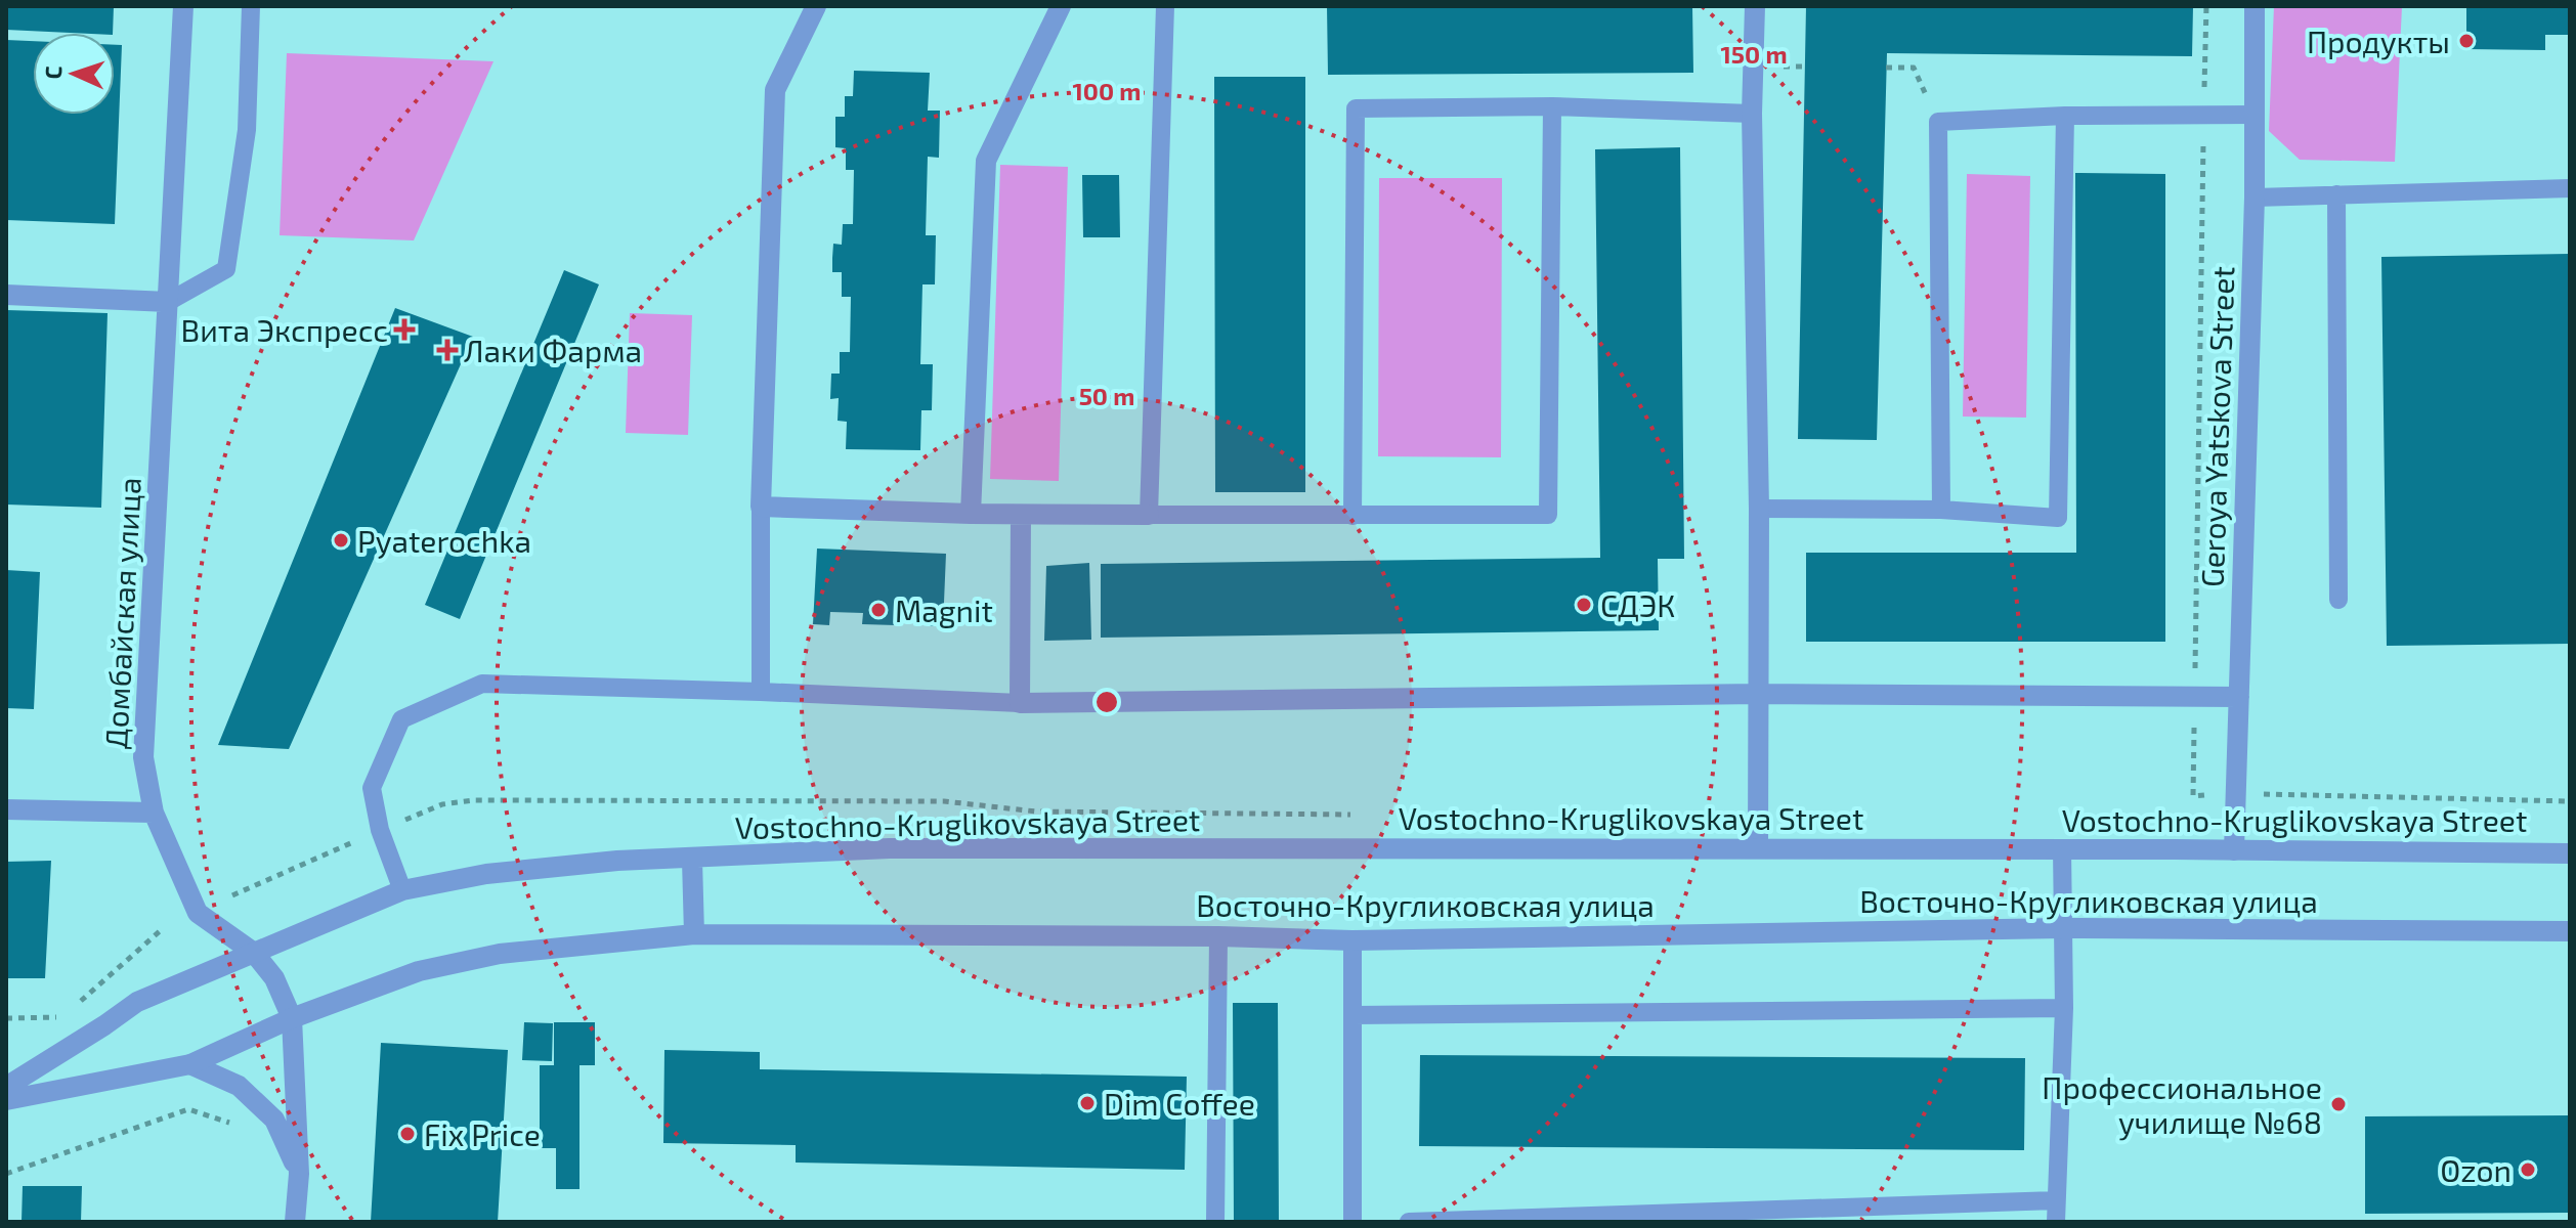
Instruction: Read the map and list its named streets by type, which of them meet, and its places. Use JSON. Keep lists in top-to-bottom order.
{
  "streets": {
    "street": [
      "Geroya Yatskova Street",
      "Домбайская улица",
      "Vostochno-Kruglikovskaya Street",
      "Восточно-Кругликовская улица"
    ]
  },
  "crossings": [
    ["Geroya Yatskova Street", "Vostochno-Kruglikovskaya Street"],
    ["Домбайская улица", "Восточно-Кругликовская улица"]
  ],
  "places": {
    "other": [
      "Продукты",
      "Pyaterochka",
      "СДЭК",
      "Magnit",
      "Dim Coffee",
      "Профессиональное училище №68",
      "Fix Price",
      "Ozon"
    ],
    "health": ["Вита Экспресс", "Лаки Фарма"]
  },
  "north": "left",
  "rings": ["150 m", "100 m", "50 m"]
}
